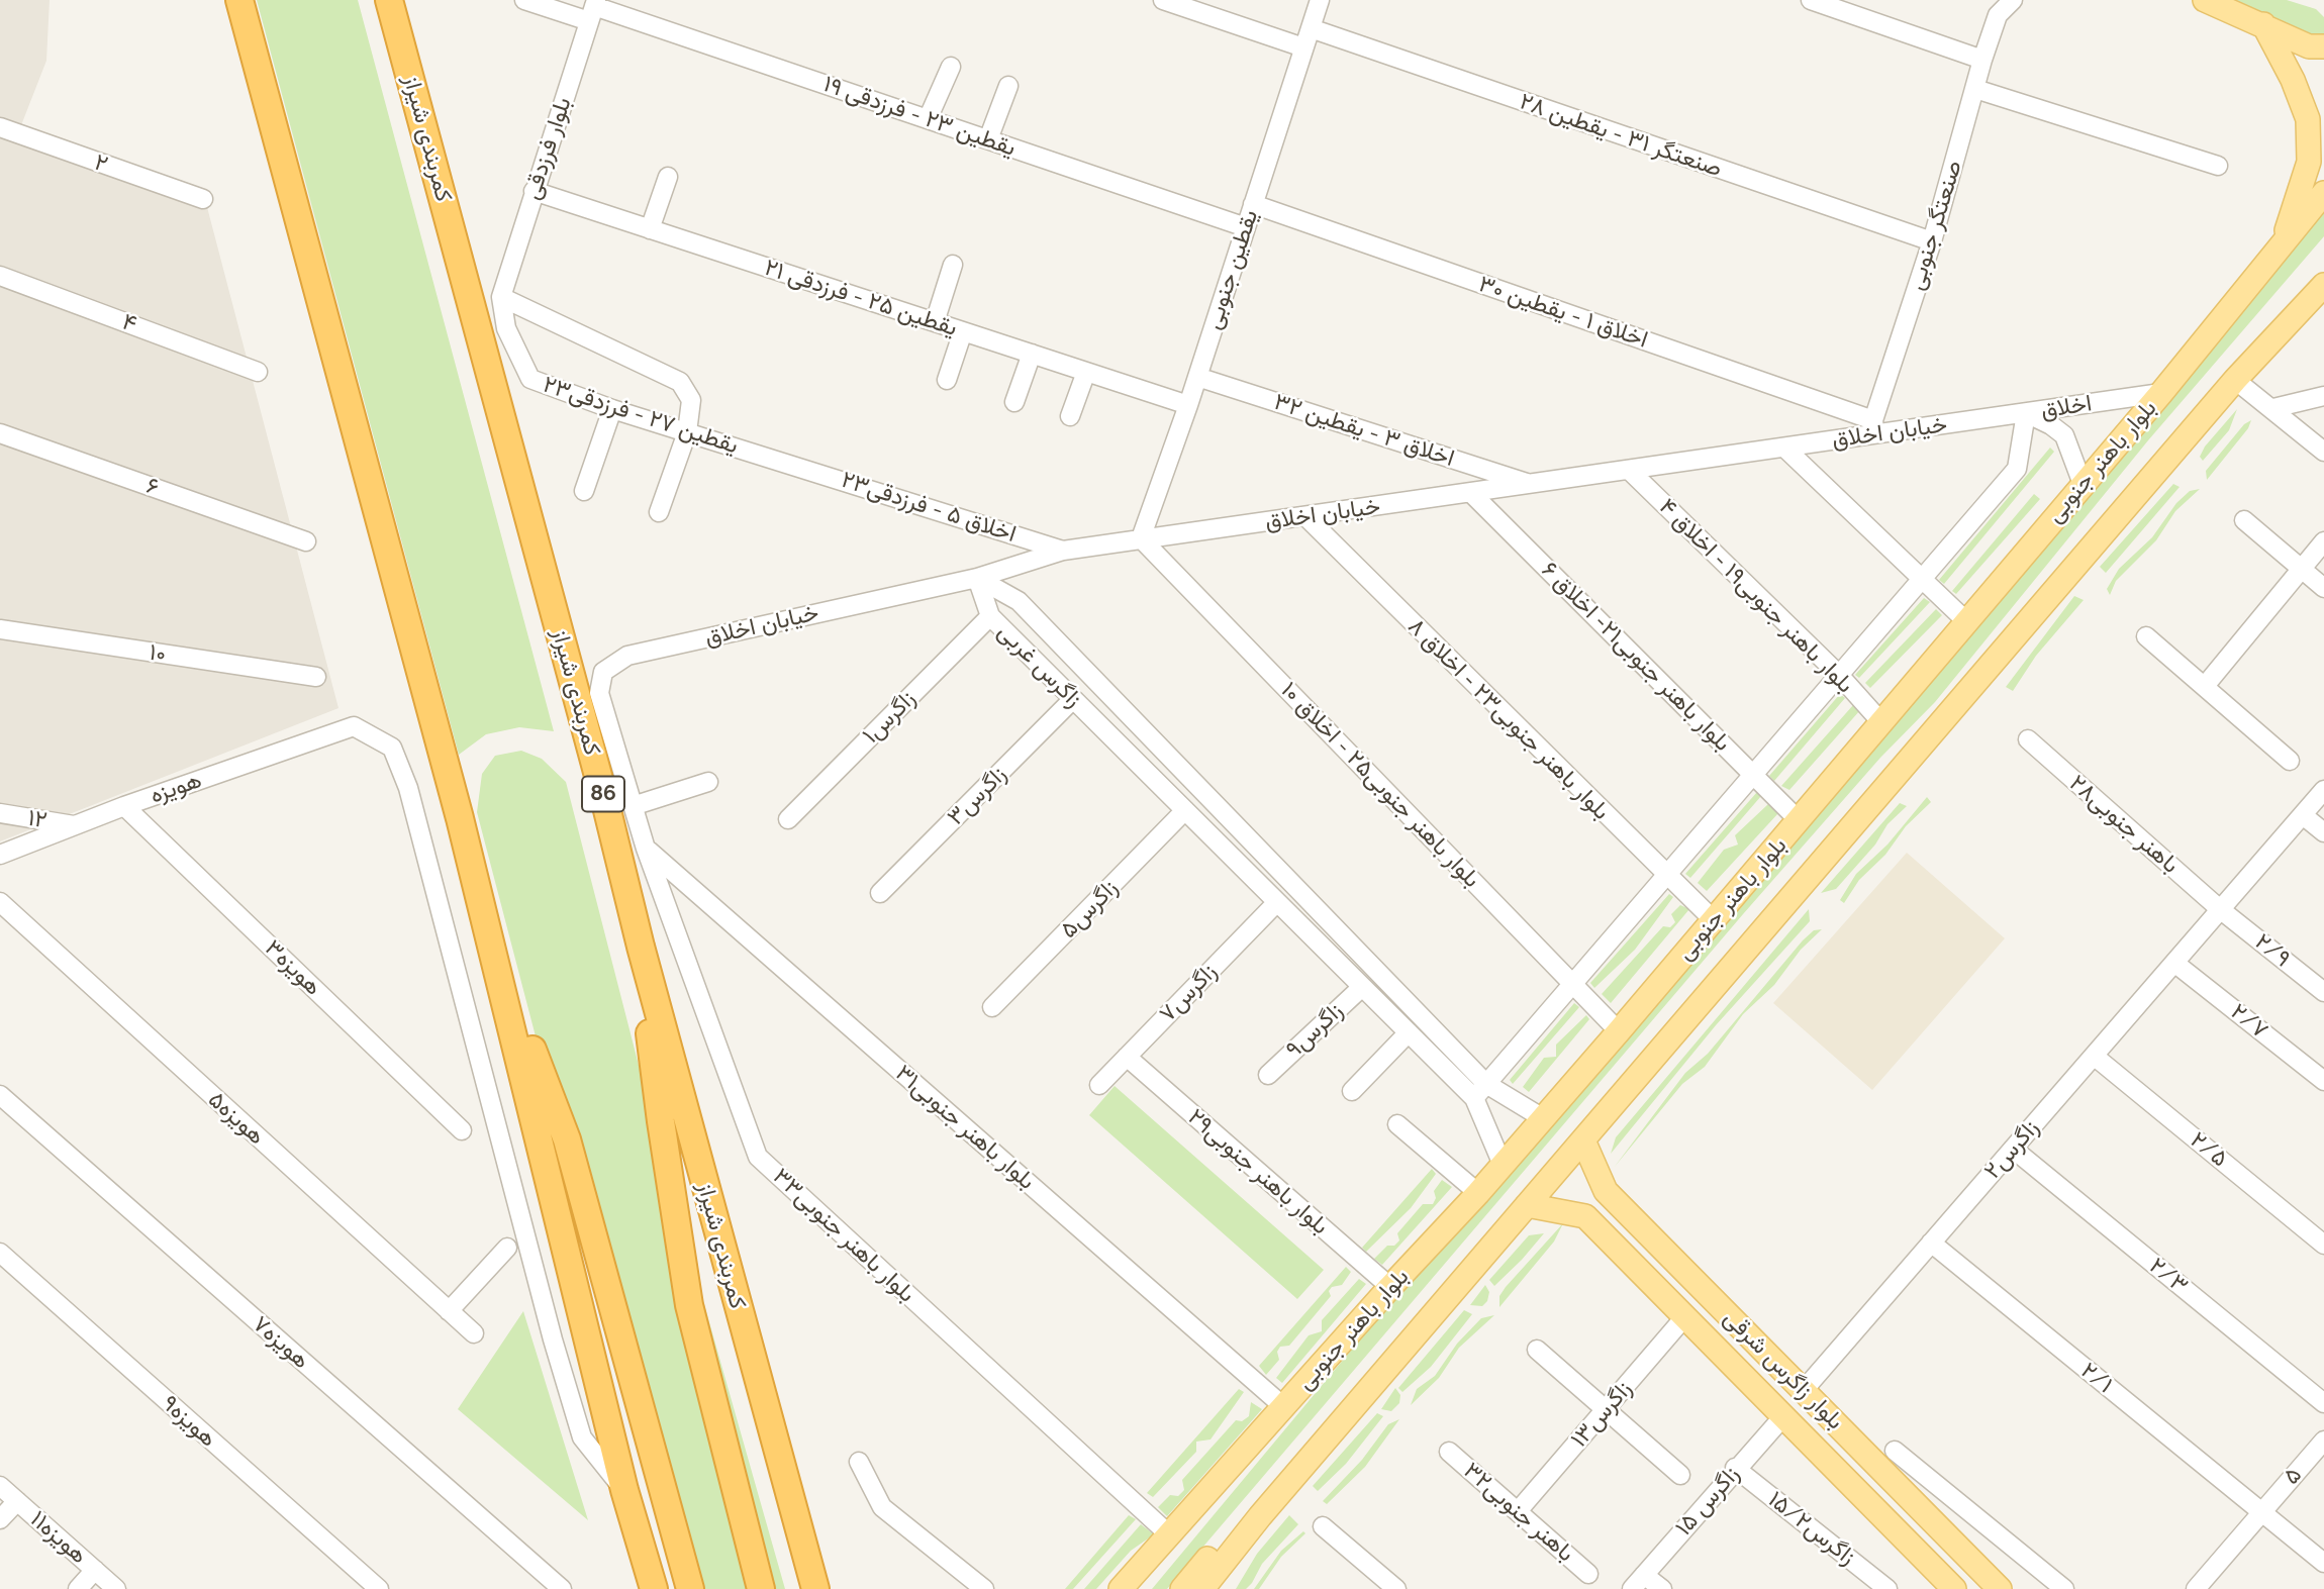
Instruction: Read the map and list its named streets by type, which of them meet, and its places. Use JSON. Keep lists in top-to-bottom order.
{
  "streets": {
    "highway": ["کمربندی شیراز", "86"],
    "main road": ["بلوار باهنر جنوبی", "بلوار زاگرس شرقی"],
    "street": [
      "یقطین ۲۳ - فرزدقی ۱۹",
      "صنعتگر ۳۱ - یقطین ۲۸",
      "بلوار فرزدقی",
      "۲",
      "صنعتگر جنوبی",
      "یقطین جنوبی",
      "یقطین ۲۵ - فرزدقی ۲۱",
      "اخلاق ۱ - یقطین ۳۰",
      "۴",
      "اخلاق",
      "یقطین ۲۷ - فرزدقی۲۳",
      "اخلاق ۳ - یقطین ۳۲",
      "خیابان اخلاق",
      "۶",
      "اخلاق ۵ - فرزدقی۲۳",
      "بلوار باهنر جنوبی۱۹ - اخلاق ۴",
      "۱۰",
      "بلوار باهنر جنوبی۲۱- اخلاق ۶",
      "زاگرس غربی",
      "زاگرس۱",
      "بلوار باهنر جنوبی۲۳ - اخلاق ۸",
      "بلوار باهنر جنوبی۲۵ - اخلاق ۱۰",
      "هویزه",
      "زاگرس۳",
      "۱۲",
      "باهنر جنوبی۲۸",
      "زاگرس۵",
      "۲/۹",
      "هویزه۳",
      "زاگرس۷",
      "۲/۷",
      "۹زاگرس",
      "هویزه۵",
      "بلوار باهنر جنوبی۳۱",
      "زاگرس۲",
      "۲/۵",
      "بلوار باهنر جنوبی۲۹",
      "بلوار باهنر جنوبی۳۳",
      "۲/۳",
      "هویزه۷",
      "۲/۱",
      "زاگرس۱۳",
      "هویزه۹",
      "۵",
      "زاگرس ۱۵",
      "باهنر جنوبی۳۲",
      "زاگرس۱۵/۲",
      "هویزه۱۱"
    ]
  },
  "crossings": [
    ["یقطین ۲۳ - فرزدقی ۱۹", "بلوار فرزدقی"],
    ["یقطین ۲۳ - فرزدقی ۱۹", "یقطین جنوبی"],
    ["صنعتگر ۳۱ - یقطین ۲۸", "صنعتگر جنوبی"],
    ["صنعتگر ۳۱ - یقطین ۲۸", "یقطین جنوبی"],
    ["بلوار فرزدقی", "یقطین ۲۵ - فرزدقی ۲۱"],
    ["بلوار فرزدقی", "یقطین ۲۷ - فرزدقی۲۳"],
    ["صنعتگر جنوبی", "اخلاق ۱ - یقطین ۳۰"],
    ["صنعتگر جنوبی", "خیابان اخلاق"],
    ["یقطین جنوبی", "یقطین ۲۵ - فرزدقی ۲۱"],
    ["یقطین جنوبی", "اخلاق ۱ - یقطین ۳۰"],
    ["یقطین جنوبی", "اخلاق ۳ - یقطین ۳۲"],
    ["یقطین جنوبی", "خیابان اخلاق"],
    ["یقطین جنوبی", "بلوار باهنر جنوبی۲۵ - اخلاق ۱۰"],
    ["اخلاق ۱ - یقطین ۳۰", "خیابان اخلاق"],
    ["اخلاق", "خیابان اخلاق"],
    ["اخلاق", "بلوار باهنر جنوبی"],
    ["یقطین ۲۷ - فرزدقی۲۳", "اخلاق ۵ - فرزدقی۲۳"],
    ["اخلاق ۳ - یقطین ۳۲", "خیابان اخلاق"],
    ["خیابان اخلاق", "اخلاق ۵ - فرزدقی۲۳"],
    ["خیابان اخلاق", "بلوار باهنر جنوبی۱۹ - اخلاق ۴"],
    ["خیابان اخلاق", "بلوار باهنر جنوبی۲۱- اخلاق ۶"],
    ["خیابان اخلاق", "زاگرس غربی"],
    ["خیابان اخلاق", "بلوار باهنر جنوبی۲۳ - اخلاق ۸"],
    ["خیابان اخلاق", "بلوار باهنر جنوبی۲۵ - اخلاق ۱۰"],
    ["خیابان اخلاق", "بلوار باهنر جنوبی۳۳"],
    ["بلوار باهنر جنوبی", "بلوار باهنر جنوبی۱۹ - اخلاق ۴"],
    ["بلوار باهنر جنوبی", "بلوار باهنر جنوبی۲۱- اخلاق ۶"],
    ["بلوار باهنر جنوبی", "زاگرس غربی"],
    ["بلوار باهنر جنوبی", "بلوار باهنر جنوبی۲۳ - اخلاق ۸"],
    ["بلوار باهنر جنوبی", "بلوار باهنر جنوبی۲۵ - اخلاق ۱۰"],
    ["بلوار باهنر جنوبی", "بلوار باهنر جنوبی۳۱"],
    ["بلوار باهنر جنوبی", "بلوار باهنر جنوبی۲۹"],
    ["بلوار باهنر جنوبی", "بلوار باهنر جنوبی۳۳"],
    ["بلوار باهنر جنوبی", "بلوار زاگرس شرقی"],
    ["زاگرس غربی", "زاگرس۱"],
    ["زاگرس غربی", "زاگرس۳"],
    ["زاگرس غربی", "زاگرس۵"],
    ["زاگرس غربی", "زاگرس۷"],
    ["زاگرس غربی", "۹زاگرس"],
    ["هویزه", "۱۲"],
    ["هویزه", "هویزه۳"],
    ["باهنر جنوبی۲۸", "۲/۹"],
    ["باهنر جنوبی۲۸", "زاگرس۲"],
    ["۲/۹", "زاگرس۲"],
    ["زاگرس۷", "بلوار باهنر جنوبی۲۹"],
    ["۲/۷", "زاگرس۲"],
    ["بلوار باهنر جنوبی۳۱", "بلوار باهنر جنوبی۳۳"],
    ["زاگرس۲", "۲/۵"],
    ["زاگرس۲", "۲/۳"],
    ["زاگرس۲", "بلوار زاگرس شرقی"],
    ["زاگرس۲", "۲/۱"],
    ["بلوار زاگرس شرقی", "زاگرس۱۳"],
    ["بلوار زاگرس شرقی", "زاگرس ۱۵"],
    ["۲/۱", "۵"],
    ["زاگرس۱۳", "باهنر جنوبی۳۲"],
    ["زاگرس ۱۵", "زاگرس۱۵/۲"]
  ]
}
